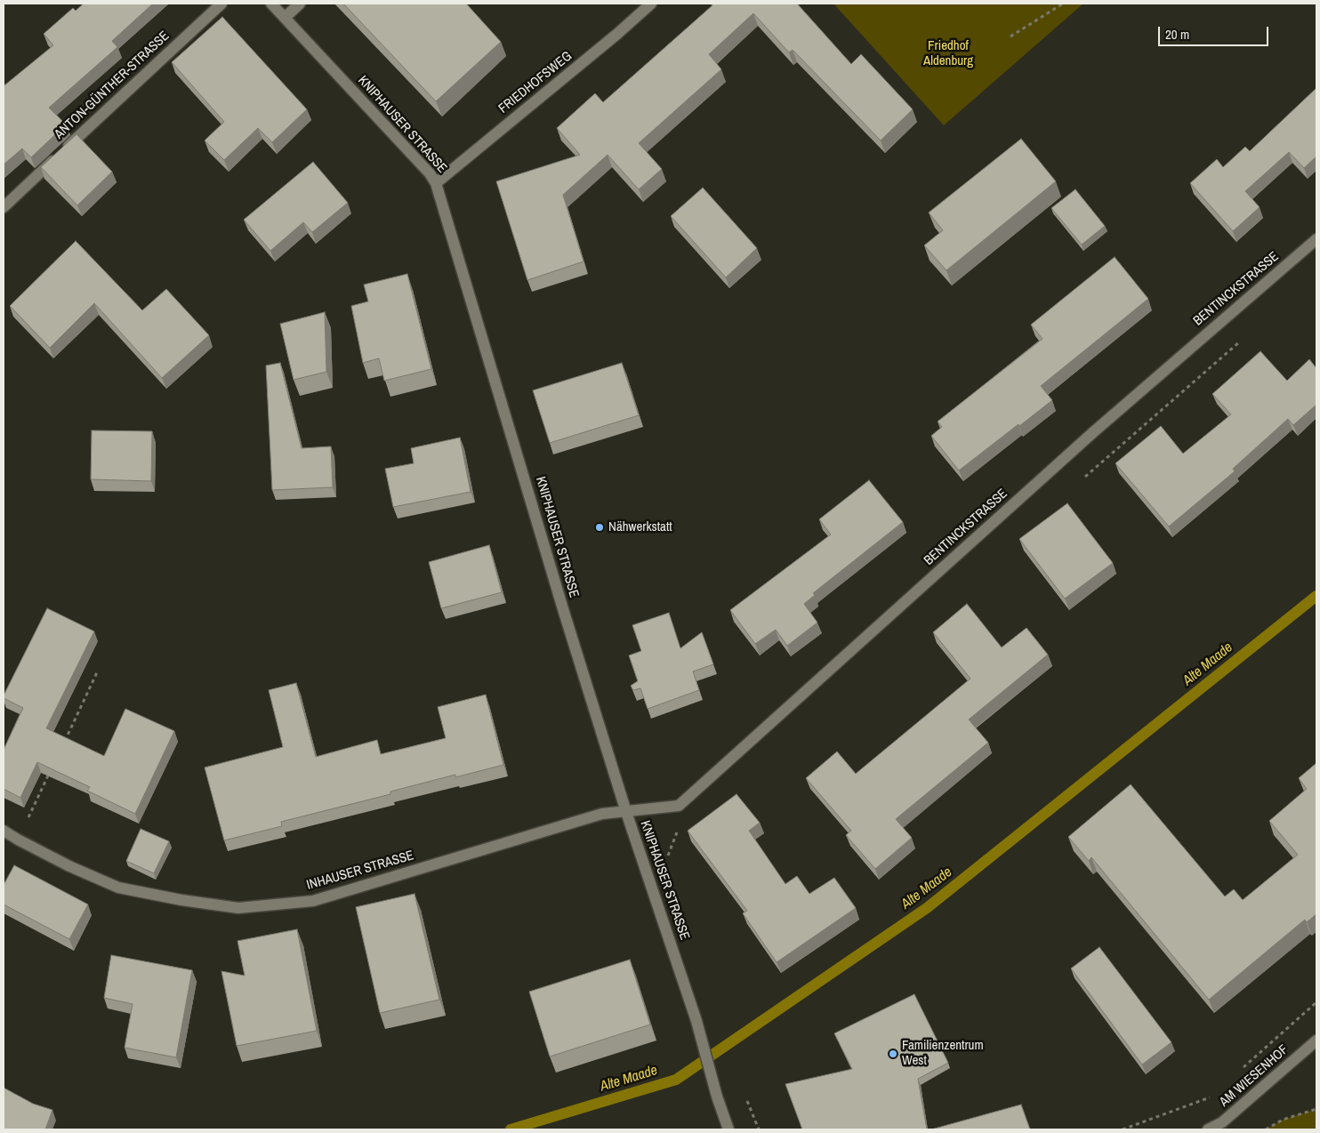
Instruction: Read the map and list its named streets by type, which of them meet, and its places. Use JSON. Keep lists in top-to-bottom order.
{
  "streets": {
    "street": [
      "FRIEDHOFSWEG",
      "ANTON-GÜNTHER-STRASSE",
      "KNIPHAUSER STRASSE",
      "BENTINCKSTRASSE",
      "INHAUSER STRASSE",
      "AM WIESENHOF"
    ]
  },
  "crossings": [
    ["FRIEDHOFSWEG", "KNIPHAUSER STRASSE"],
    ["KNIPHAUSER STRASSE", "BENTINCKSTRASSE"],
    ["KNIPHAUSER STRASSE", "INHAUSER STRASSE"],
    ["BENTINCKSTRASSE", "INHAUSER STRASSE"]
  ],
  "water": ["Alte Maade"],
  "parks": ["Friedhof Aldenburg"],
  "places": ["Nähwerkstatt", "Familienzentrum West"],
  "scale_bar": "20 m"
}
